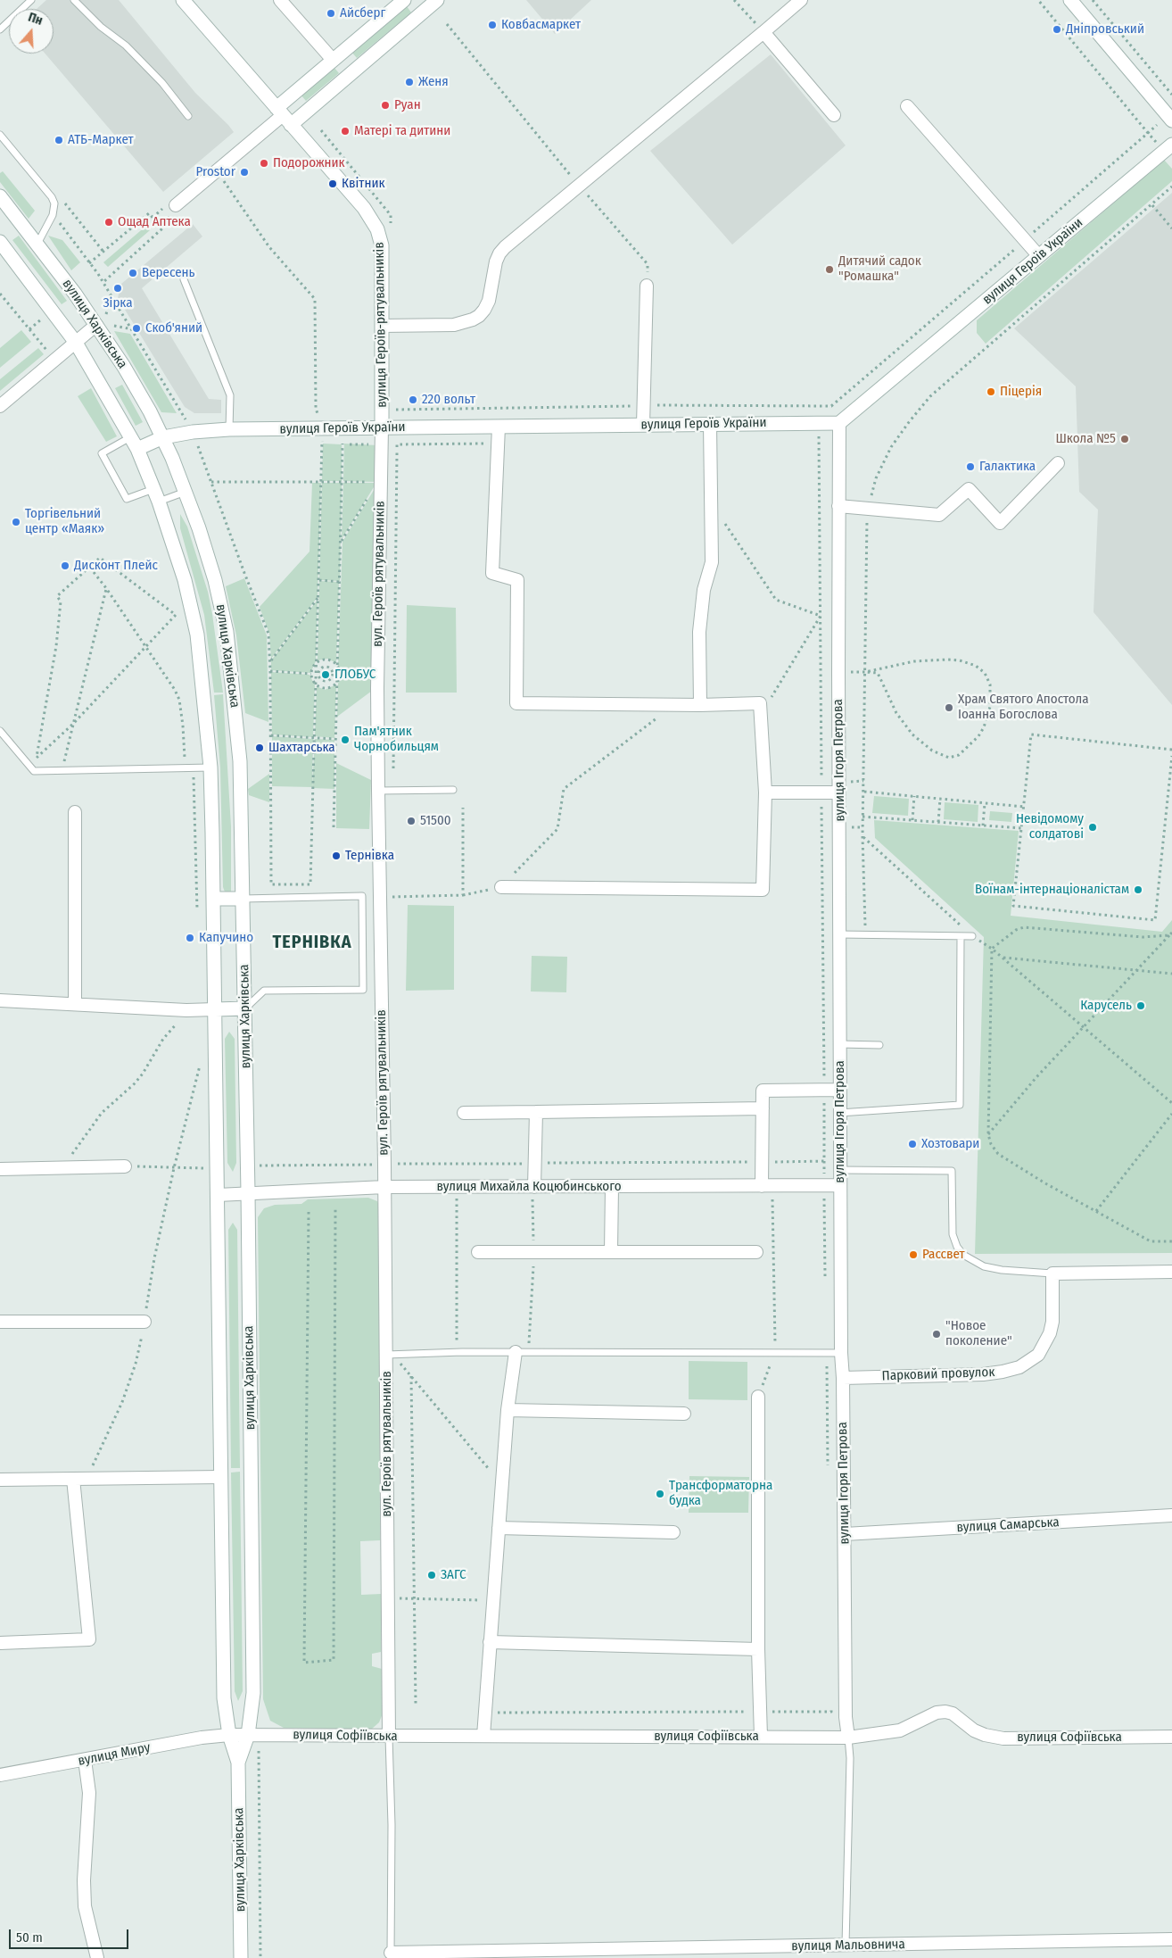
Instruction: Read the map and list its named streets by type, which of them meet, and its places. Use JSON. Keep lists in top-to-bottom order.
{
  "streets": {
    "street": [
      "вулиця Героїв України",
      "вулиця Харківська",
      "вулиця Героїв-рятувальників",
      "вул. Героїв рятувальників",
      "вулиця Ігоря Петрова",
      "вулиця Михайла Коцюбинського",
      "Парковий провулок",
      "вулиця Самарська",
      "вулиця Софіївська",
      "вулиця Миру",
      "вулиця Мальовнича"
    ]
  },
  "crossings": [
    ["вулиця Героїв України", "вулиця Харківська"],
    ["вулиця Героїв України", "вулиця Героїв-рятувальників"],
    ["вулиця Героїв України", "вул. Героїв рятувальників"],
    ["вулиця Героїв України", "вулиця Ігоря Петрова"],
    ["вулиця Харківська", "вулиця Михайла Коцюбинського"],
    ["вулиця Харківська", "вулиця Софіївська"],
    ["вулиця Харківська", "вулиця Миру"],
    ["вулиця Героїв-рятувальників", "вул. Героїв рятувальників"],
    ["вул. Героїв рятувальників", "вулиця Михайла Коцюбинського"],
    ["вул. Героїв рятувальників", "вулиця Софіївська"],
    ["вулиця Ігоря Петрова", "вулиця Михайла Коцюбинського"],
    ["вулиця Ігоря Петрова", "Парковий провулок"],
    ["вулиця Ігоря Петрова", "вулиця Самарська"],
    ["вулиця Ігоря Петрова", "вулиця Софіївська"],
    ["вулиця Софіївська", "вулиця Миру"]
  ],
  "districts": ["ТЕРНІВКА"],
  "places": [
    "Айсберг",
    "Ковбасмаркет",
    "Дніпровський",
    "Женя",
    "Руан",
    "Матері та дитини",
    "АТБ-Маркет",
    "Подорожник",
    "Prostor",
    "Квітник",
    "Ощад Аптека",
    "Дитячий садок \"Ромашка\"",
    "Вересень",
    "Зiрка",
    "Скоб'яний",
    "Піцерія",
    "220 вольт",
    "Школа №5",
    "Галактика",
    "Торгівельний центр «Маяк»",
    "Дисконт Плейс",
    "ГЛОБУС",
    "Храм Святого Апостола Іоанна Богослова",
    "Пам'ятник Чорнобильцям",
    "Шахтарська",
    "51500",
    "Невідомому солдатові",
    "Тернівка",
    "Воїнам-інтернаціоналістам",
    "Капучино",
    "Карусель",
    "Хозтовари",
    "Рассвет",
    "\"Новое поколение\"",
    "Трансформаторна будка",
    "ЗАГС"
  ],
  "scale_bar": "50 m",
  "north": "top"
}
